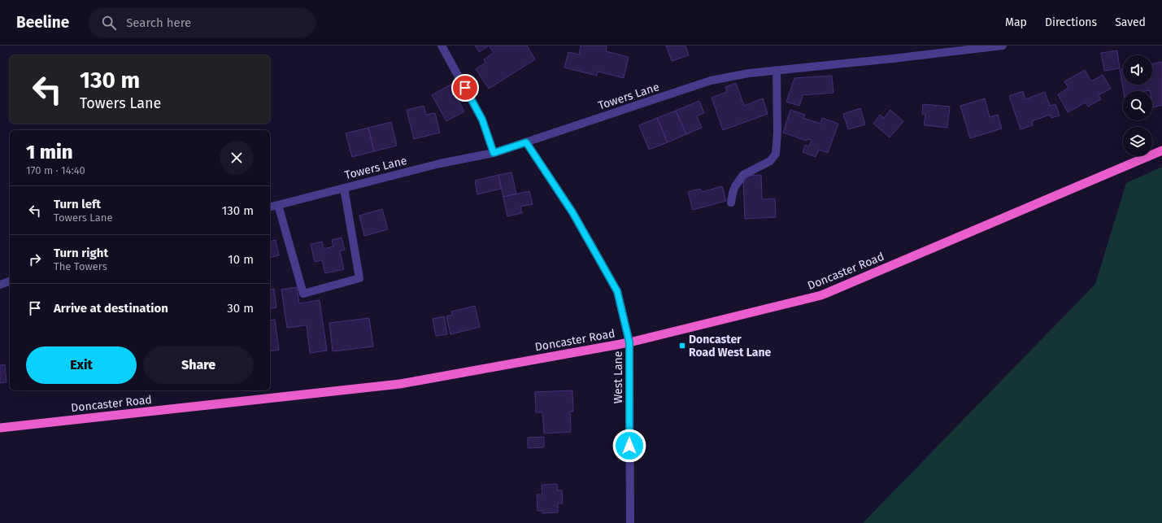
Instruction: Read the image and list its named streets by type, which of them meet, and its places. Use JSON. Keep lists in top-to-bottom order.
{
  "streets": {
    "highway": ["Doncaster Road"],
    "street": ["Towers Lane", "West Lane"]
  },
  "crossings": [
    ["Towers Lane", "West Lane"],
    ["Doncaster Road", "West Lane"]
  ],
  "places": {
    "transit": ["Doncaster Road West Lane"]
  },
  "page": {
    "header": "Beeline",
    "search": "Search here",
    "nav": ["Map", "Directions", "Saved"],
    "turn": ["130 m", "Towers Lane"],
    "heading": ["1 min", "170 m · 14:40"],
    "list": [
      {
        "name": "Turn left",
        "note": "Towers Lane",
        "value": "130 m"
      },
      {
        "name": "Turn right",
        "note": "The Towers",
        "value": "10 m"
      },
      {
        "name": "Arrive at destination",
        "value": "30 m"
      }
    ],
    "buttons": ["Exit", "Share"]
  }
}
